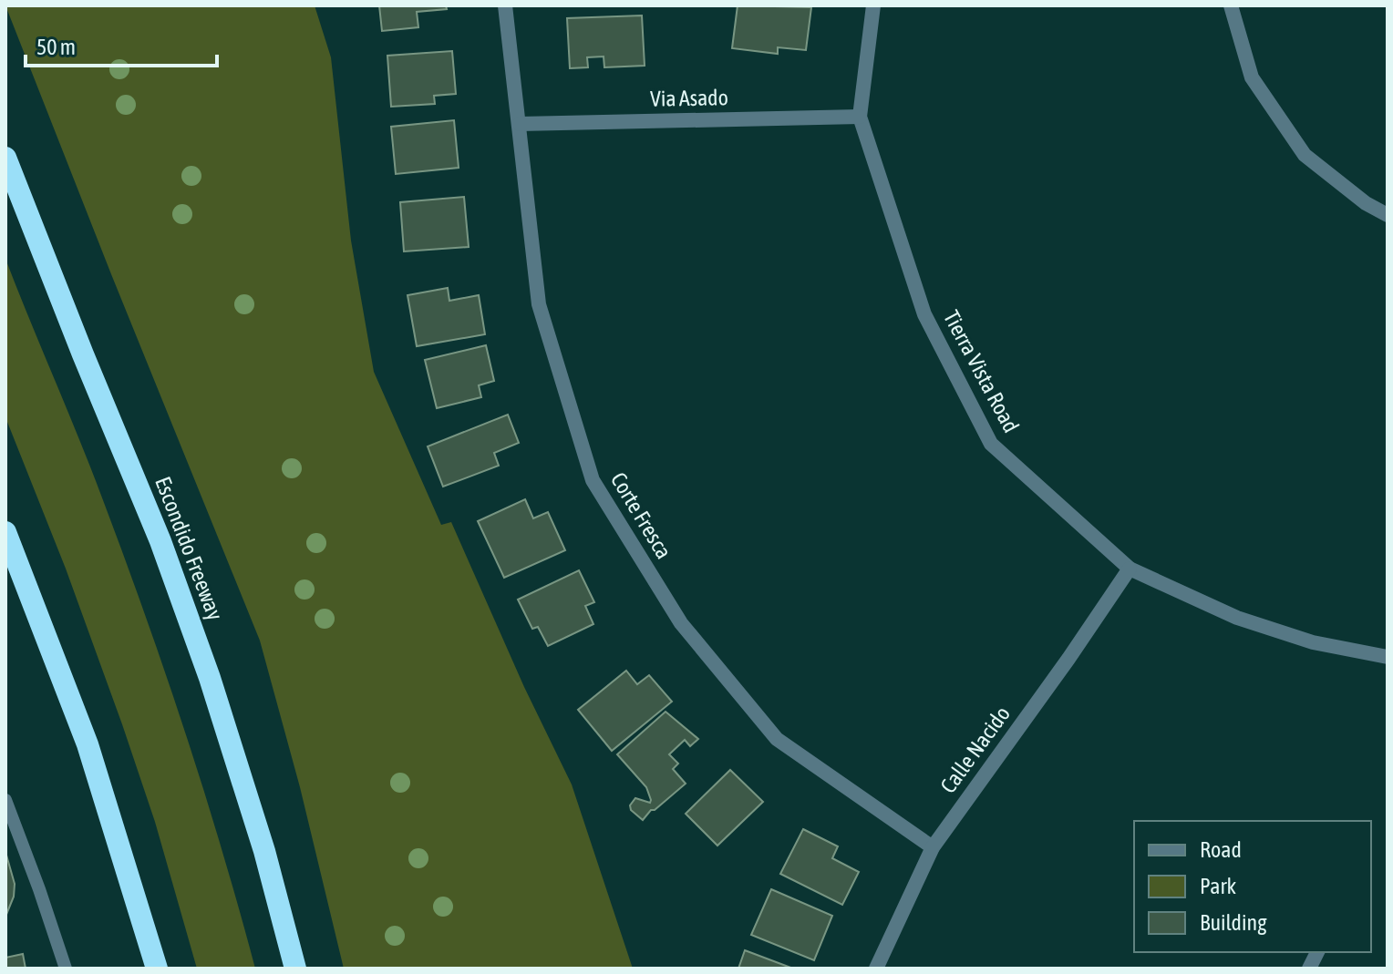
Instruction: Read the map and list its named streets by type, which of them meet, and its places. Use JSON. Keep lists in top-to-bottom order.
{
  "streets": {
    "highway": ["Escondido Freeway"],
    "street": [
      "Via Asado",
      "Tierra Vista Road",
      "Corte Fresca",
      "Calle Nacido"
    ]
  },
  "crossings": [
    ["Via Asado", "Tierra Vista Road"],
    ["Via Asado", "Corte Fresca"],
    ["Tierra Vista Road", "Calle Nacido"],
    ["Corte Fresca", "Calle Nacido"]
  ],
  "legend": ["Road", "Park", "Building"],
  "scale_bar": "50 m"
}
